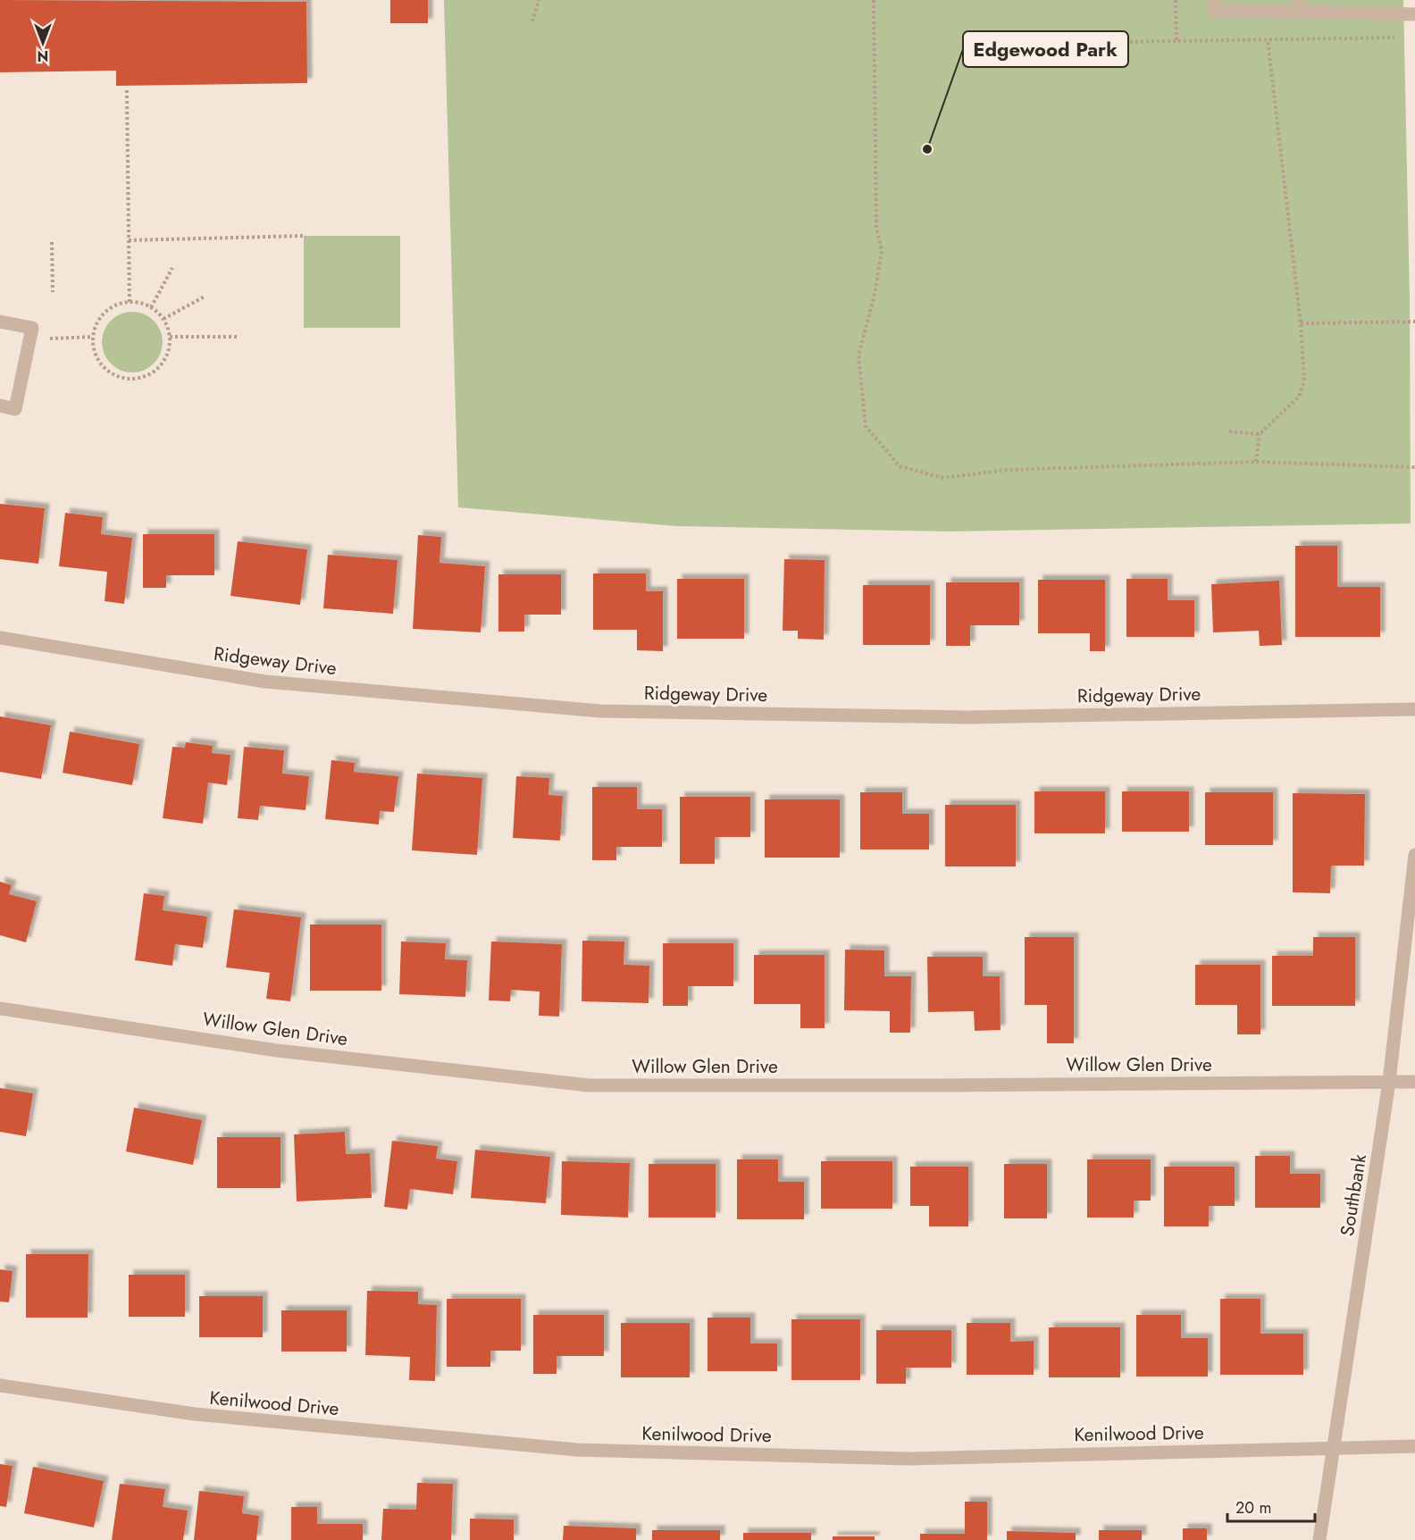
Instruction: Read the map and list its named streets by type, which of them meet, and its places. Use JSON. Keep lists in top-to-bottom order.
{
  "streets": {
    "street": [
      "Ridgeway Drive",
      "Willow Glen Drive",
      "Southbank",
      "Kenilwood Drive"
    ]
  },
  "crossings": [
    ["Willow Glen Drive", "Southbank"],
    ["Southbank", "Kenilwood Drive"]
  ],
  "places": ["Edgewood Park"],
  "scale_bar": "20 m",
  "north": "bottom"
}
